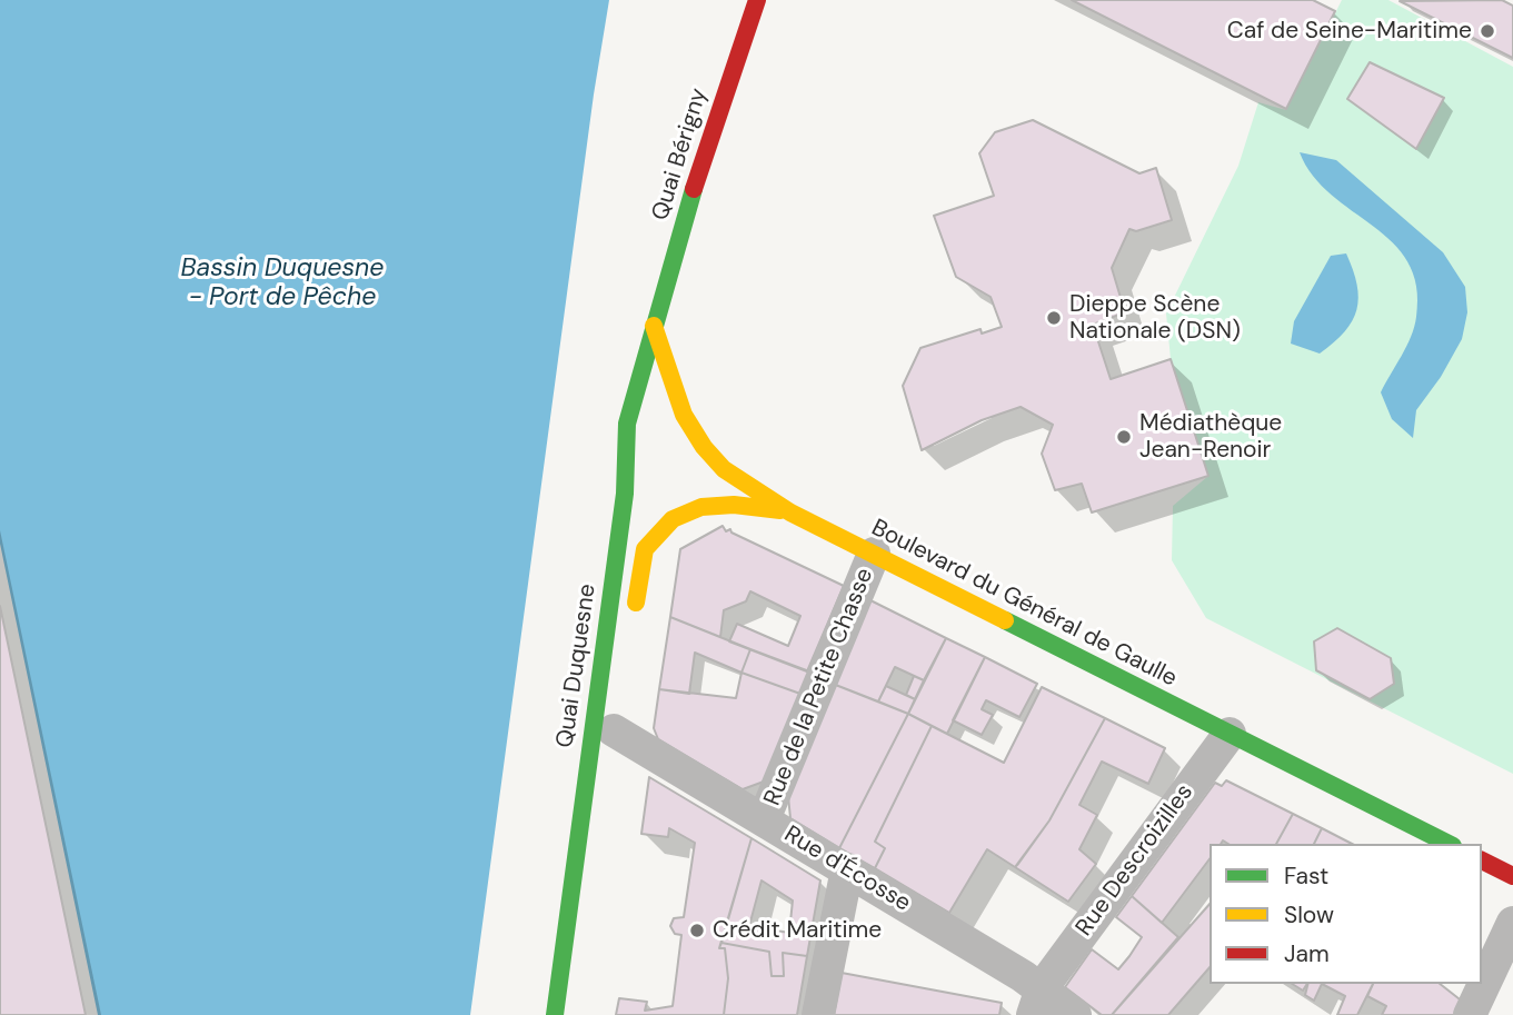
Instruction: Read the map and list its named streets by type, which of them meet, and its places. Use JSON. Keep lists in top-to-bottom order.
{
  "streets": {
    "main road": ["Quai Bérigny", "Boulevard du Général de Gaulle", "Quai Duquesne"],
    "street": ["Rue de la Petite Chasse", "Rue Descroizilles", "Rue d'Écosse"]
  },
  "crossings": [
    ["Quai Bérigny", "Boulevard du Général de Gaulle"],
    ["Quai Bérigny", "Quai Duquesne"],
    ["Boulevard du Général de Gaulle", "Quai Duquesne"],
    ["Boulevard du Général de Gaulle", "Rue de la Petite Chasse"],
    ["Boulevard du Général de Gaulle", "Rue Descroizilles"],
    ["Rue de la Petite Chasse", "Rue d'Écosse"],
    ["Rue Descroizilles", "Rue d'Écosse"]
  ],
  "water": ["Bassin Duquesne - Port de Pêche"],
  "places": [
    "Caf de Seine-Maritime",
    "Dieppe Scène Nationale (DSN)",
    "Médiathèque Jean-Renoir",
    "Crédit Maritime"
  ],
  "legend": ["Fast", "Slow", "Jam"]
}
